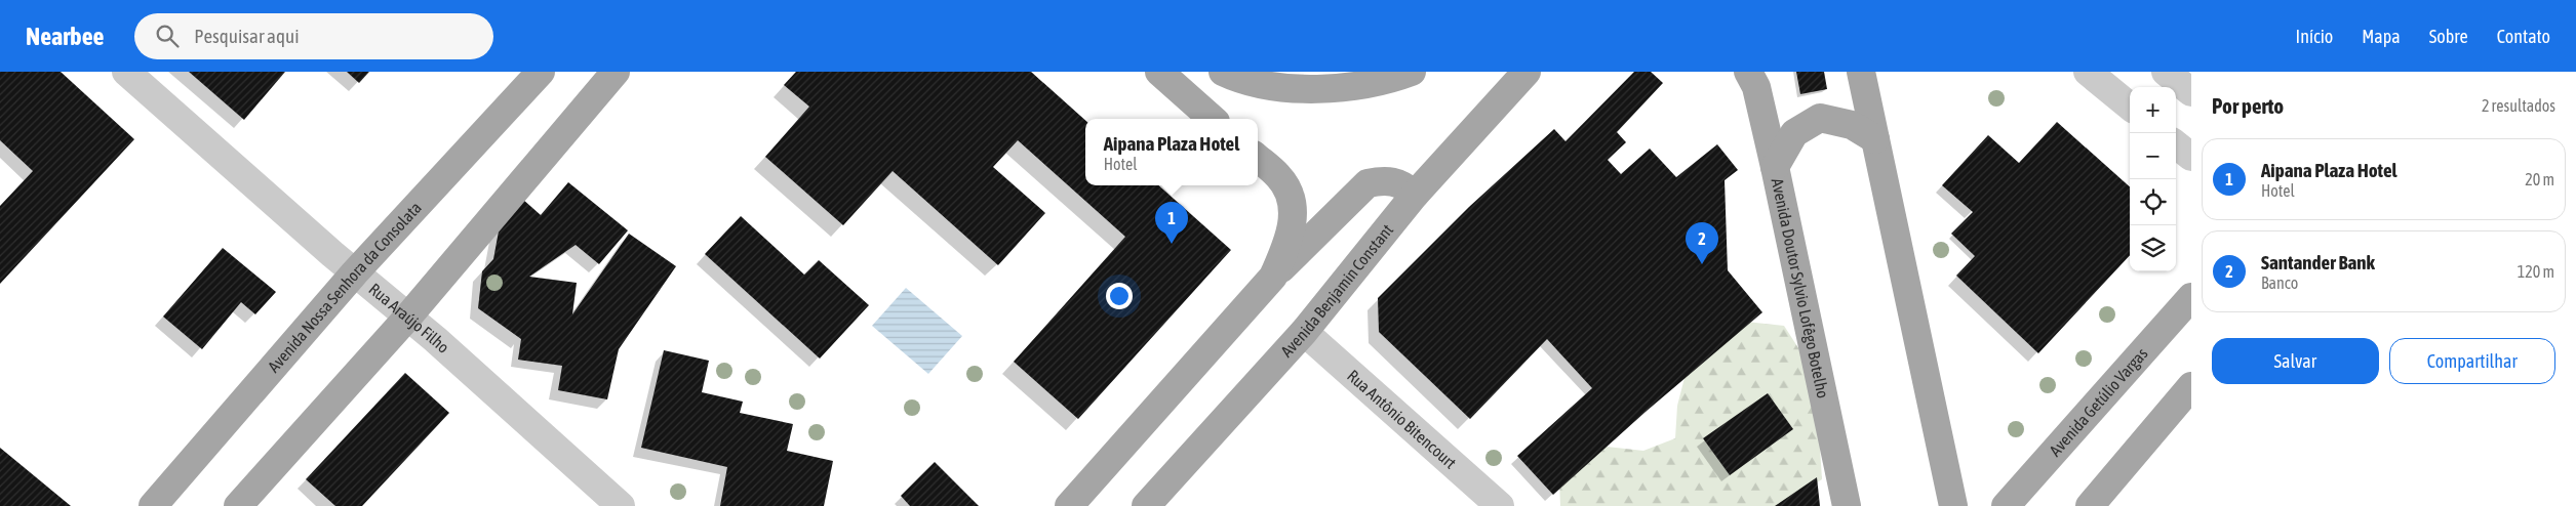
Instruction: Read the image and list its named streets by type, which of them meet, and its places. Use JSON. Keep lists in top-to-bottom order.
{
  "streets": {
    "main road": [
      "Avenida Nossa Senhora da Consolata",
      "Avenida Doutor Sylvio Lofêgo Botelho",
      "Avenida Benjamin Constant",
      "Avenida Getúlio Vargas"
    ],
    "street": ["Rua Araújo Filho", "Rua Antônio Bitencourt"]
  },
  "crossings": [
    ["Avenida Nossa Senhora da Consolata", "Rua Araújo Filho"],
    ["Avenida Benjamin Constant", "Rua Antônio Bitencourt"]
  ],
  "page": {
    "header": "Nearbee",
    "search": "Pesquisar aqui",
    "nav": [
      "Início",
      "Mapa",
      "Sobre",
      "Contato"
    ],
    "heading": ["Por perto", "2 resultados"],
    "map_buttons": ["+", "−"],
    "popup": ["Aipana Plaza Hotel", "Hotel"],
    "list": [
      {
        "mark": "1",
        "name": "Aipana Plaza Hotel",
        "note": "Hotel",
        "value": "20 m"
      },
      {
        "mark": "2",
        "name": "Santander Bank",
        "note": "Banco",
        "value": "120 m"
      }
    ],
    "pins": ["1", "2"],
    "buttons": ["Salvar", "Compartilhar"]
  }
}
